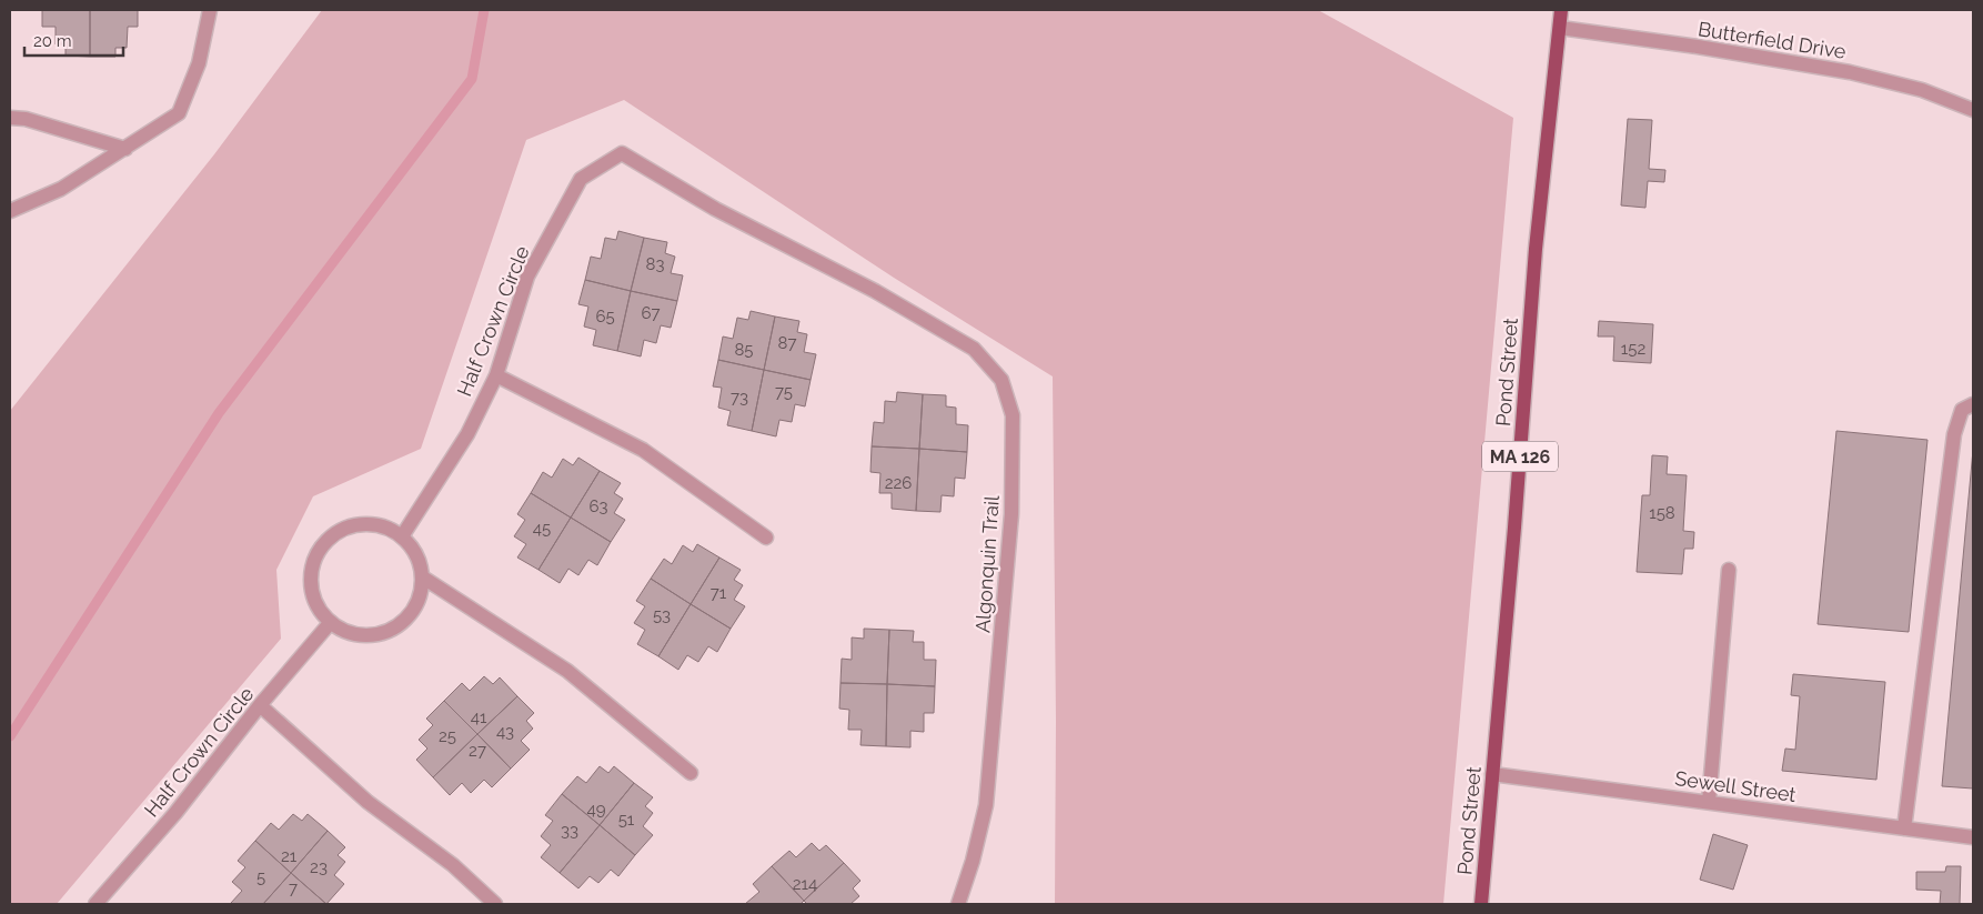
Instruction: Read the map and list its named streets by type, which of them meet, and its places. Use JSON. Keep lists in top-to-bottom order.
{
  "streets": {
    "main road": ["Pond Street", "MA 126"],
    "street": [
      "Butterfield Drive",
      "Half Crown Circle",
      "Algonquin Trail",
      "Sewell Street"
    ]
  },
  "crossings": [
    ["Butterfield Drive", "Pond Street"],
    ["Half Crown Circle", "Algonquin Trail"],
    ["Pond Street", "Sewell Street"]
  ],
  "house_numbers": [
    "83",
    "67",
    "65",
    "87",
    "152",
    "85",
    "75",
    "73",
    "226",
    "63",
    "158",
    "45",
    "71",
    "53",
    "41",
    "43",
    "25",
    "27",
    "49",
    "51",
    "33",
    "21",
    "23",
    "5",
    "214",
    "7"
  ],
  "scale_bar": "20 m"
}
